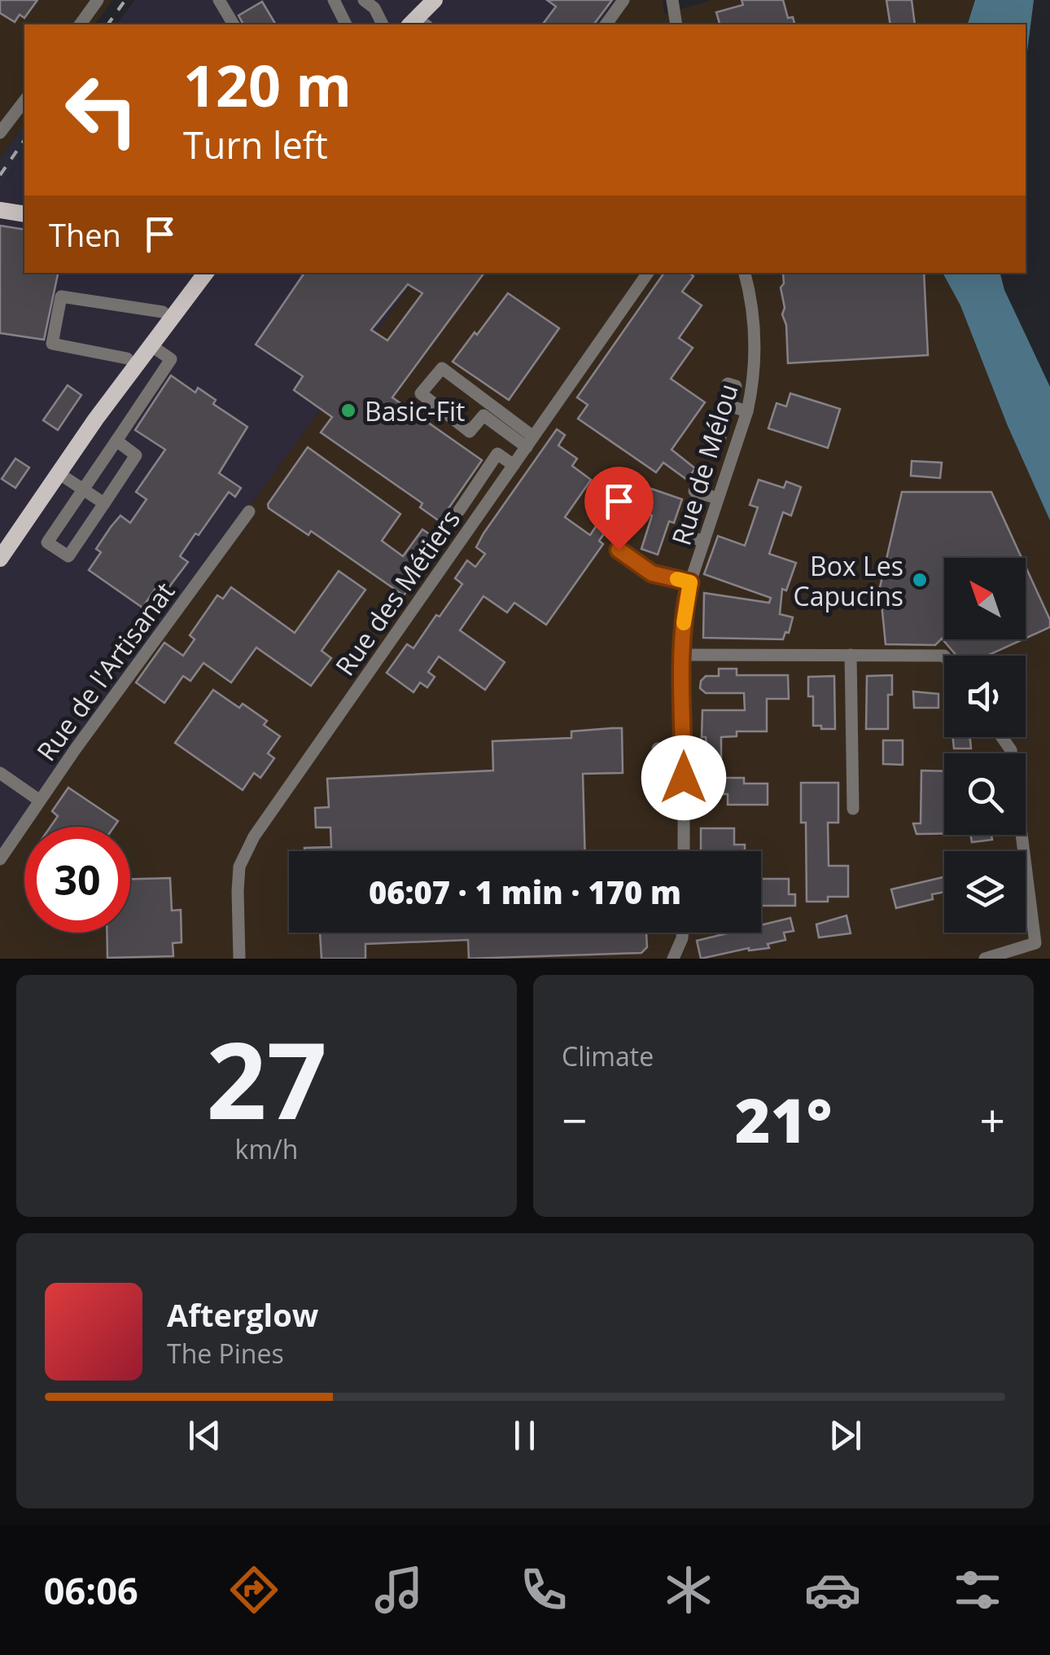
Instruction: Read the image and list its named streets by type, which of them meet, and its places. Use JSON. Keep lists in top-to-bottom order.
{
  "streets": {
    "street": ["Rue de Mélou", "Rue des Métiers", "Rue de l'Artisanat"]
  },
  "places": ["Basic-Fit", "Box Les Capucins"],
  "north": "top left",
  "page": {
    "turn": ["120 m", "Turn left"],
    "then": "Then",
    "limit": "30",
    "trip": "06:07 · 1 min · 170 m",
    "tile": [
      ["27", "km/h"],
      "Climate"
    ],
    "heat": ["−", "21°", "+"],
    "song": ["Afterglow", "The Pines"],
    "tabs": "06:06"
  }
}
